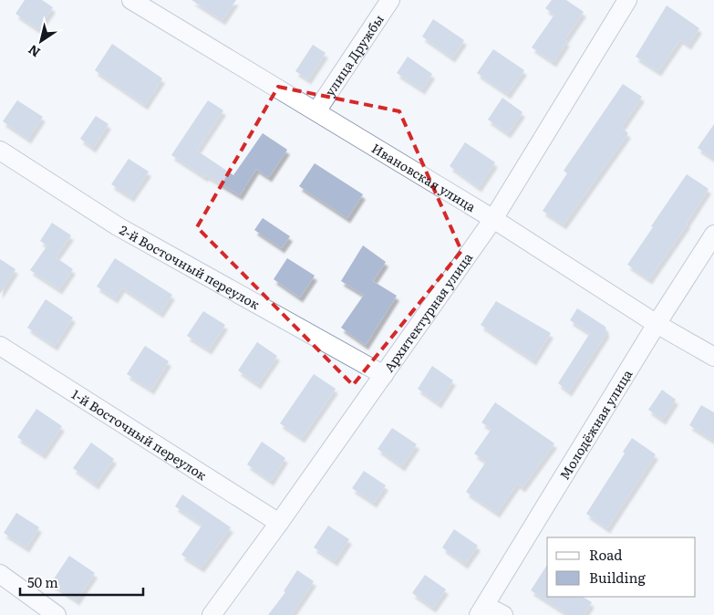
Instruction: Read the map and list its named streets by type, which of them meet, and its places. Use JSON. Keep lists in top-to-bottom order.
{
  "streets": {
    "street": [
      "улица Дружбы",
      "Ивановская улица",
      "2-й Восточный переулок",
      "Архитектурная улица",
      "Молодёжная улица",
      "1-й Восточный переулок"
    ]
  },
  "crossings": [
    ["улица Дружбы", "Ивановская улица"],
    ["Ивановская улица", "Архитектурная улица"],
    ["Ивановская улица", "Молодёжная улица"],
    ["2-й Восточный переулок", "Архитектурная улица"],
    ["Архитектурная улица", "1-й Восточный переулок"]
  ],
  "legend": ["Road", "Building"],
  "scale_bar": "50 m",
  "north": "bottom left"
}
